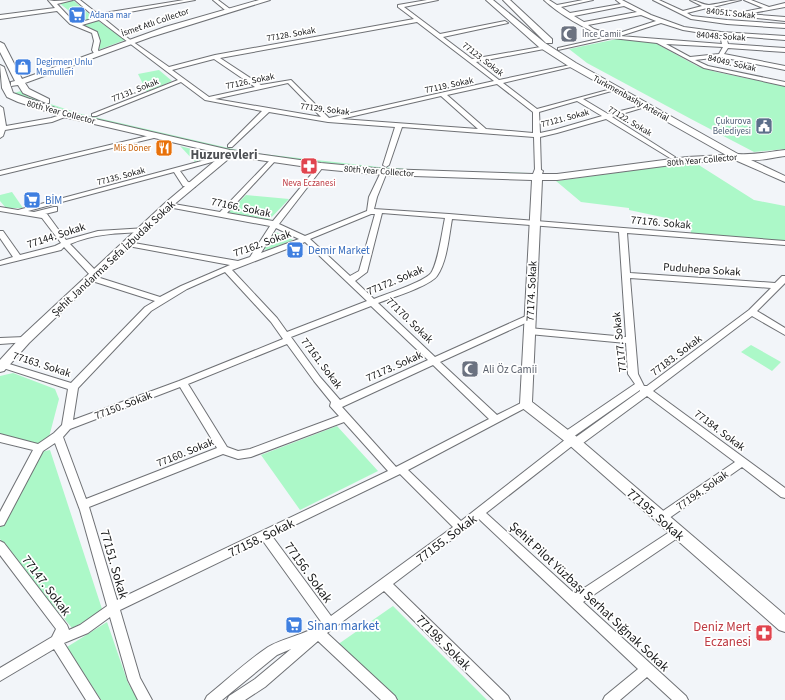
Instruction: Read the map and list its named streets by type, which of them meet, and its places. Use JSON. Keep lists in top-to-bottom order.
{
  "streets": {
    "main road": [
      "İsmet Atlı Collector",
      "Turkmenbashy Arterial",
      "80th Year Collector",
      "Şehit Jandarma Sefa İzbudak Sokak",
      "77174. Sokak",
      "77195. Sokak"
    ],
    "street": [
      "84051. Sokak",
      "77128. Sokak",
      "84048. Sokak",
      "77123. Sokak",
      "84049. Sokak",
      "77126. Sokak",
      "77119. Sokak",
      "77131. Sokak",
      "77129. Sokak",
      "77121. Sokak",
      "77122. Sokak",
      "77135. Sokak",
      "77166. Sokak",
      "77176. Sokak",
      "77144. Sokak",
      "77162. Sokak",
      "Puduhepa Sokak",
      "77172. Sokak",
      "77170. Sokak",
      "77177. Sokak",
      "77183. Sokak",
      "77161. Sokak",
      "77163. Sokak",
      "77173. Sokak",
      "77150. Sokak",
      "77184. Sokak",
      "77160. Sokak",
      "77194. Sokak",
      "77158. Sokak",
      "77155. Sokak",
      "77151. Sokak",
      "77156. Sokak",
      "77147. Sokak",
      "Şehit Pilot Yüzbaşı Serhat Sığnak Sokak",
      "77198. Sokak"
    ]
  },
  "crossings": [
    ["İsmet Atlı Collector", "77129. Sokak"],
    ["İsmet Atlı Collector", "80th Year Collector"],
    ["77128. Sokak", "77123. Sokak"],
    ["77128. Sokak", "77129. Sokak"],
    ["84048. Sokak", "84049. Sokak"],
    ["77123. Sokak", "77119. Sokak"],
    ["77126. Sokak", "77119. Sokak"],
    ["77126. Sokak", "77129. Sokak"],
    ["77119. Sokak", "Turkmenbashy Arterial"],
    ["77119. Sokak", "77129. Sokak"],
    ["77131. Sokak", "77129. Sokak"],
    ["77131. Sokak", "80th Year Collector"],
    ["Turkmenbashy Arterial", "80th Year Collector"],
    ["Turkmenbashy Arterial", "77121. Sokak"],
    ["77129. Sokak", "77121. Sokak"],
    ["80th Year Collector", "77122. Sokak"],
    ["80th Year Collector", "77135. Sokak"],
    ["80th Year Collector", "Şehit Jandarma Sefa İzbudak Sokak"],
    ["80th Year Collector", "77174. Sokak"],
    ["77121. Sokak", "77122. Sokak"],
    ["77135. Sokak", "Şehit Jandarma Sefa İzbudak Sokak"],
    ["77166. Sokak", "77162. Sokak"],
    ["77166. Sokak", "Şehit Jandarma Sefa İzbudak Sokak"],
    ["77166. Sokak", "77170. Sokak"],
    ["77176. Sokak", "77162. Sokak"],
    ["77176. Sokak", "77174. Sokak"],
    ["77176. Sokak", "77177. Sokak"],
    ["77144. Sokak", "Şehit Jandarma Sefa İzbudak Sokak"],
    ["77162. Sokak", "77172. Sokak"],
    ["77162. Sokak", "77174. Sokak"],
    ["77162. Sokak", "77170. Sokak"],
    ["77162. Sokak", "77161. Sokak"],
    ["77162. Sokak", "77163. Sokak"],
    ["Şehit Jandarma Sefa İzbudak Sokak", "77163. Sokak"],
    ["Puduhepa Sokak", "77177. Sokak"],
    ["Puduhepa Sokak", "77183. Sokak"],
    ["77172. Sokak", "77170. Sokak"],
    ["77172. Sokak", "77161. Sokak"],
    ["77172. Sokak", "77150. Sokak"],
    ["77174. Sokak", "77173. Sokak"],
    ["77174. Sokak", "77195. Sokak"],
    ["77174. Sokak", "77158. Sokak"],
    ["77170. Sokak", "77173. Sokak"],
    ["77170. Sokak", "77158. Sokak"],
    ["77177. Sokak", "77183. Sokak"],
    ["77177. Sokak", "77184. Sokak"],
    ["77183. Sokak", "77184. Sokak"],
    ["77183. Sokak", "77195. Sokak"],
    ["77183. Sokak", "77155. Sokak"],
    ["77161. Sokak", "77173. Sokak"],
    ["77161. Sokak", "77150. Sokak"],
    ["77161. Sokak", "77158. Sokak"],
    ["77161. Sokak", "77155. Sokak"],
    ["77150. Sokak", "77160. Sokak"],
    ["77150. Sokak", "77151. Sokak"],
    ["77184. Sokak", "77194. Sokak"],
    ["77160. Sokak", "77151. Sokak"],
    ["77194. Sokak", "77195. Sokak"],
    ["77195. Sokak", "77158. Sokak"],
    ["77195. Sokak", "77155. Sokak"],
    ["77158. Sokak", "77151. Sokak"],
    ["77158. Sokak", "77156. Sokak"],
    ["77158. Sokak", "77147. Sokak"],
    ["77155. Sokak", "77156. Sokak"],
    ["77155. Sokak", "Şehit Pilot Yüzbaşı Serhat Sığnak Sokak"],
    ["77155. Sokak", "77198. Sokak"]
  ],
  "districts": ["Huzurevleri"],
  "places": {
    "supermarket": [
      "Adana mar",
      "BİM",
      "Demir Market",
      "Sinan market"
    ],
    "mosque": ["İnce Camii", "Ali Öz Camii"],
    "shop": ["Degirmen Unlu Mamulleri"],
    "public building": ["Çukurova Belediyesi"],
    "restaurant": ["Mis Döner"],
    "pharmacy": ["Neva Eczanesi", "Deniz Mert Eczanesi"]
  }
}
